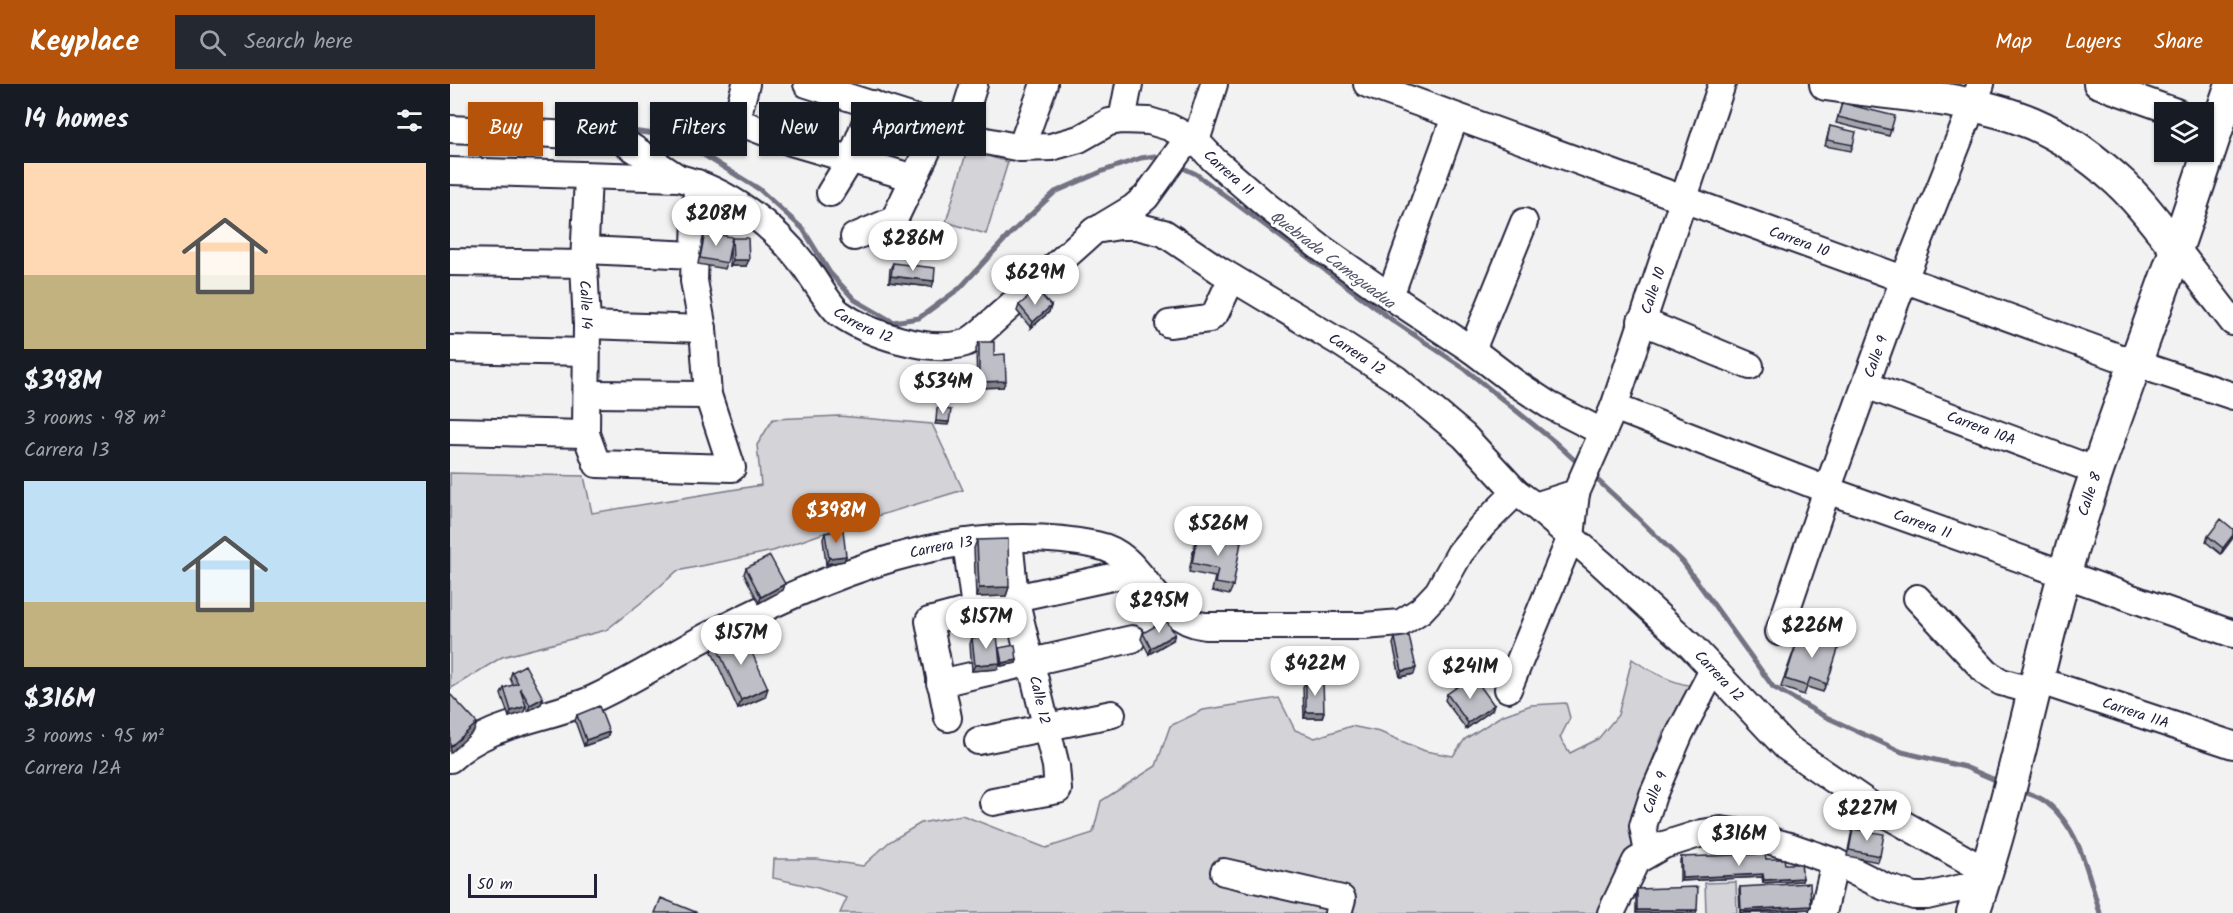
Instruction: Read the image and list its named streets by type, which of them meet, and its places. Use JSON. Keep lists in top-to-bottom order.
{
  "streets": {
    "main road": ["Calle 8"],
    "street": [
      "Carrera 11",
      "Carrera 10",
      "Calle 10",
      "Calle 14",
      "Carrera 12",
      "Calle 9",
      "Carrera 10A",
      "Carrera 13",
      "Calle 12",
      "Carrera 11A"
    ]
  },
  "crossings": [
    ["Carrera 11", "Calle 10"],
    ["Carrera 11", "Calle 9"],
    ["Carrera 11", "Calle 8"],
    ["Carrera 10", "Calle 10"],
    ["Carrera 10", "Calle 9"],
    ["Carrera 10", "Calle 8"],
    ["Calle 10", "Carrera 12"],
    ["Calle 14", "Carrera 12"],
    ["Carrera 12", "Calle 9"],
    ["Carrera 12", "Calle 8"],
    ["Carrera 12", "Carrera 13"],
    ["Calle 9", "Carrera 10A"],
    ["Carrera 10A", "Calle 8"],
    ["Calle 8", "Carrera 11A"],
    ["Carrera 13", "Calle 12"]
  ],
  "water": ["Quebrada Cameguadua"],
  "scale_bar": "50 m",
  "page": {
    "header": "Keyplace",
    "search": "Search here",
    "nav": ["Map", "Layers", "Share"],
    "heading": "14 homes",
    "chip": [
      "Buy",
      "Rent",
      "Filters",
      "New",
      "Apartment"
    ],
    "list": [
      {
        "name": "$398M",
        "note": "3 rooms · 98 m² · Carrera 13"
      },
      {
        "name": "$316M",
        "note": "3 rooms · 95 m² · Carrera 12A"
      }
    ],
    "price": [
      "$208M",
      "$286M",
      "$629M",
      "$534M",
      "$398M",
      "$526M",
      "$295M",
      "$157M",
      "$226M",
      "$157M",
      "$422M",
      "$241M",
      "$227M",
      "$316M"
    ],
    "scale": "50 m"
  }
}
